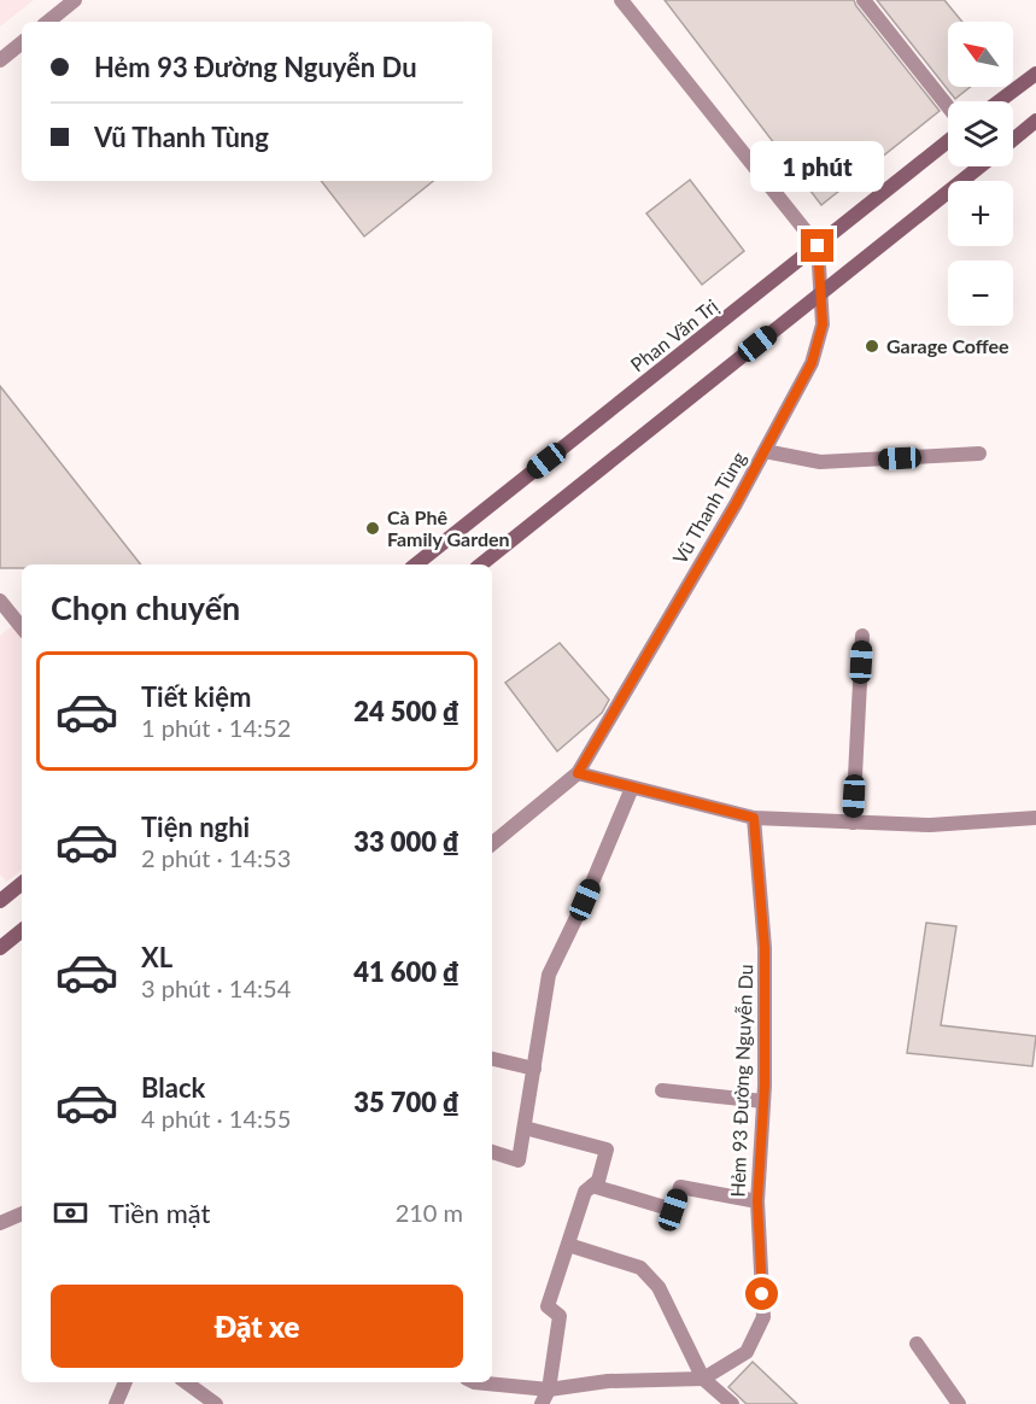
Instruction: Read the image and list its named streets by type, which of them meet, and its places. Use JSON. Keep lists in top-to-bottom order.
{
  "streets": {
    "main road": ["Phan Văn Trị"],
    "street": ["Vũ Thanh Tùng", "Hẻm 93 Đường Nguyễn Du"]
  },
  "crossings": [
    ["Phan Văn Trị", "Vũ Thanh Tùng"]
  ],
  "places": ["Garage Coffee", "Cà Phê Family Garden"],
  "north": "top left",
  "page": {
    "map_buttons": ["+", "−"],
    "banner": ["Hẻm 93 Đường Nguyễn Du", "Vũ Thanh Tùng"],
    "bubble": "1 phút",
    "heading": "Chọn chuyến",
    "list": [
      {
        "name": "Tiết kiệm",
        "note": "1 phút · 14:52",
        "value": "24 500 ₫"
      },
      {
        "name": "Tiện nghi",
        "note": "2 phút · 14:53",
        "value": "33 000 ₫"
      },
      {
        "name": "XL",
        "note": "3 phút · 14:54",
        "value": "41 600 ₫"
      },
      {
        "name": "Black",
        "note": "4 phút · 14:55",
        "value": "35 700 ₫"
      }
    ],
    "pay": ["Tiền mặt", "210 m"],
    "buttons": "Đặt xe"
  }
}
